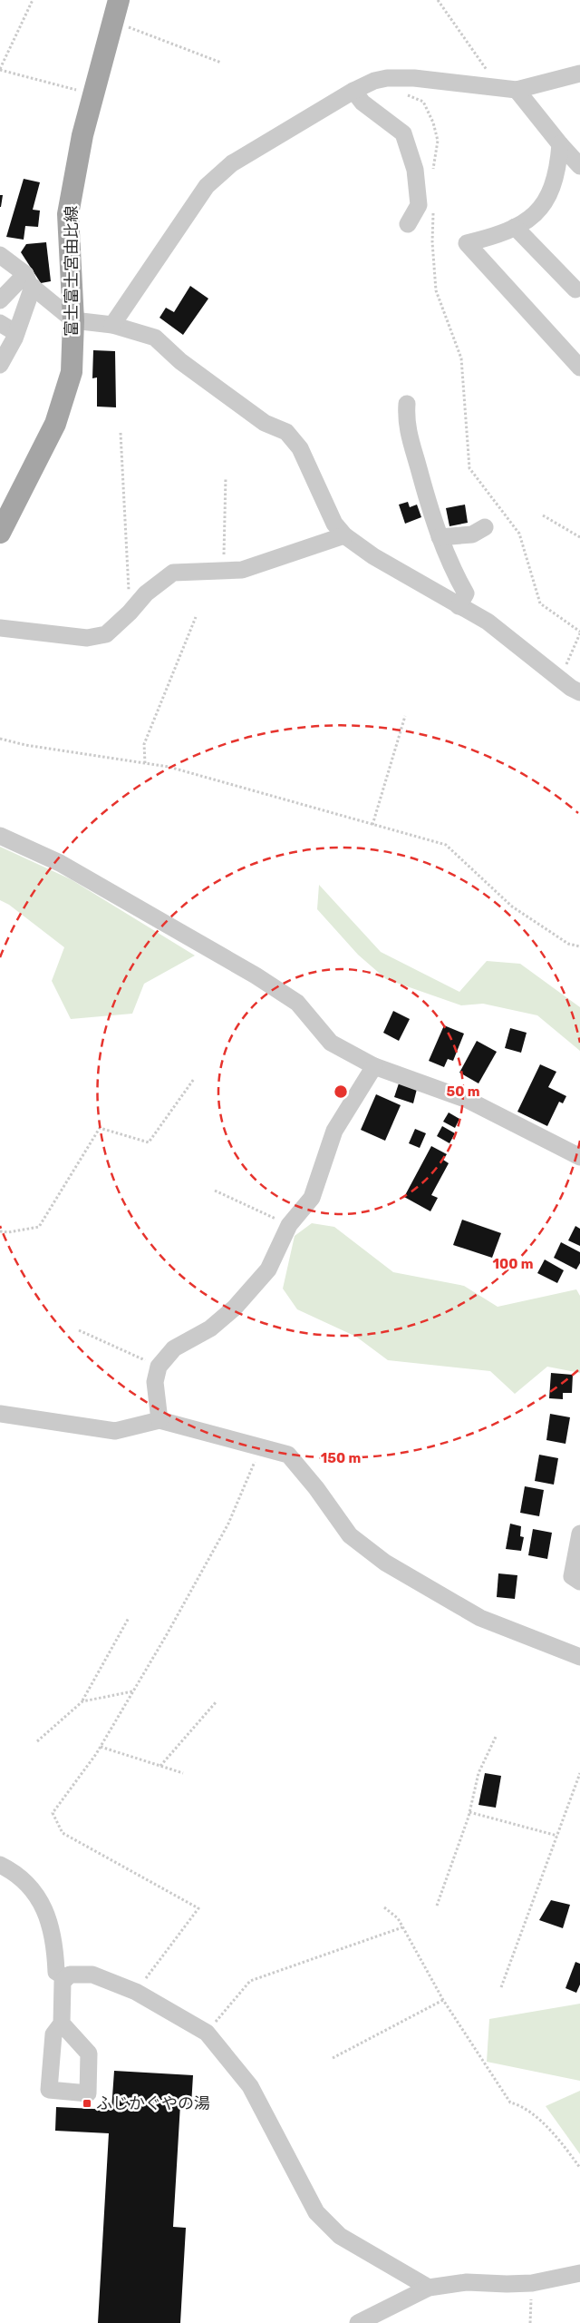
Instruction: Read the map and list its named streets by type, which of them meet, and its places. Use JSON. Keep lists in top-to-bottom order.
{
  "streets": {
    "main road": ["富士富士宮由比線"]
  },
  "places": {
    "transit": ["ふじかぐやの湯"]
  },
  "rings": ["50 m", "100 m", "150 m"]
}
